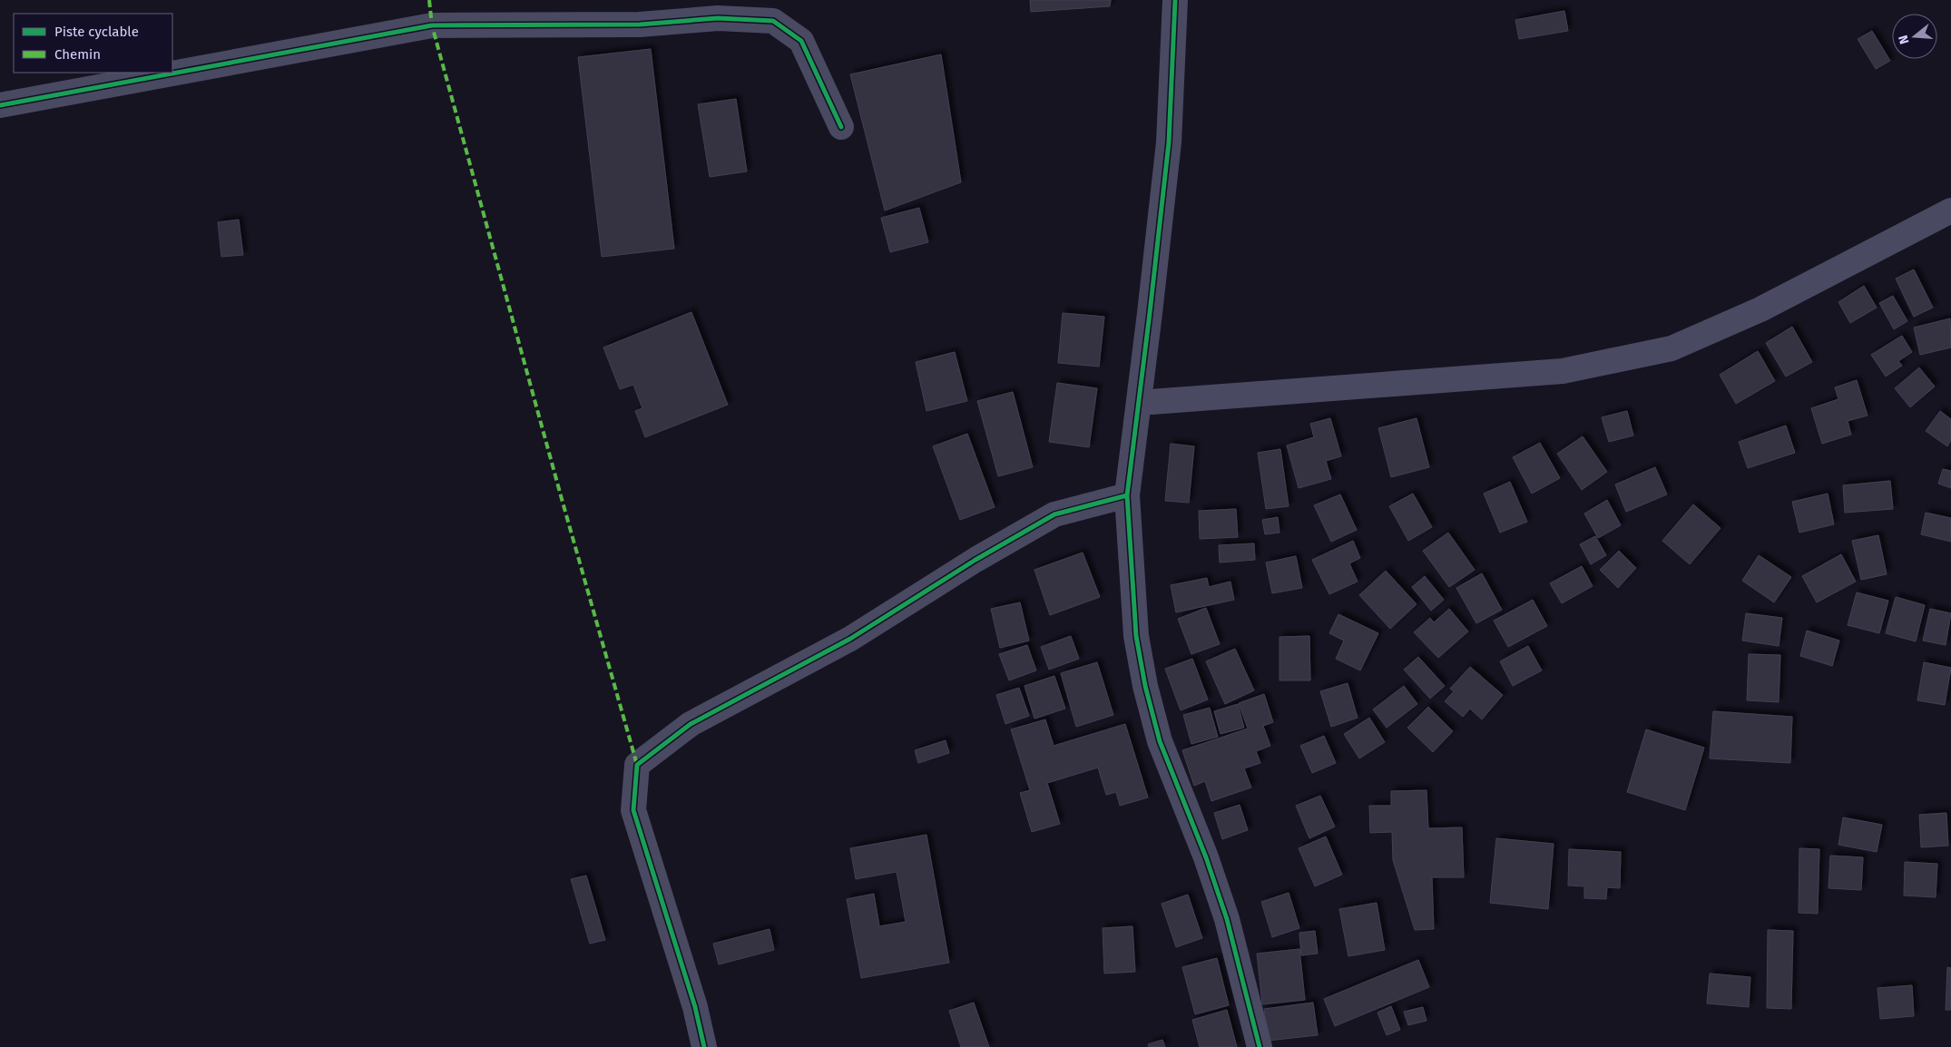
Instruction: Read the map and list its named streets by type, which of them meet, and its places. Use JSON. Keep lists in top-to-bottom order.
{
  "legend": ["Piste cyclable", "Chemin"],
  "north": "left"
}
